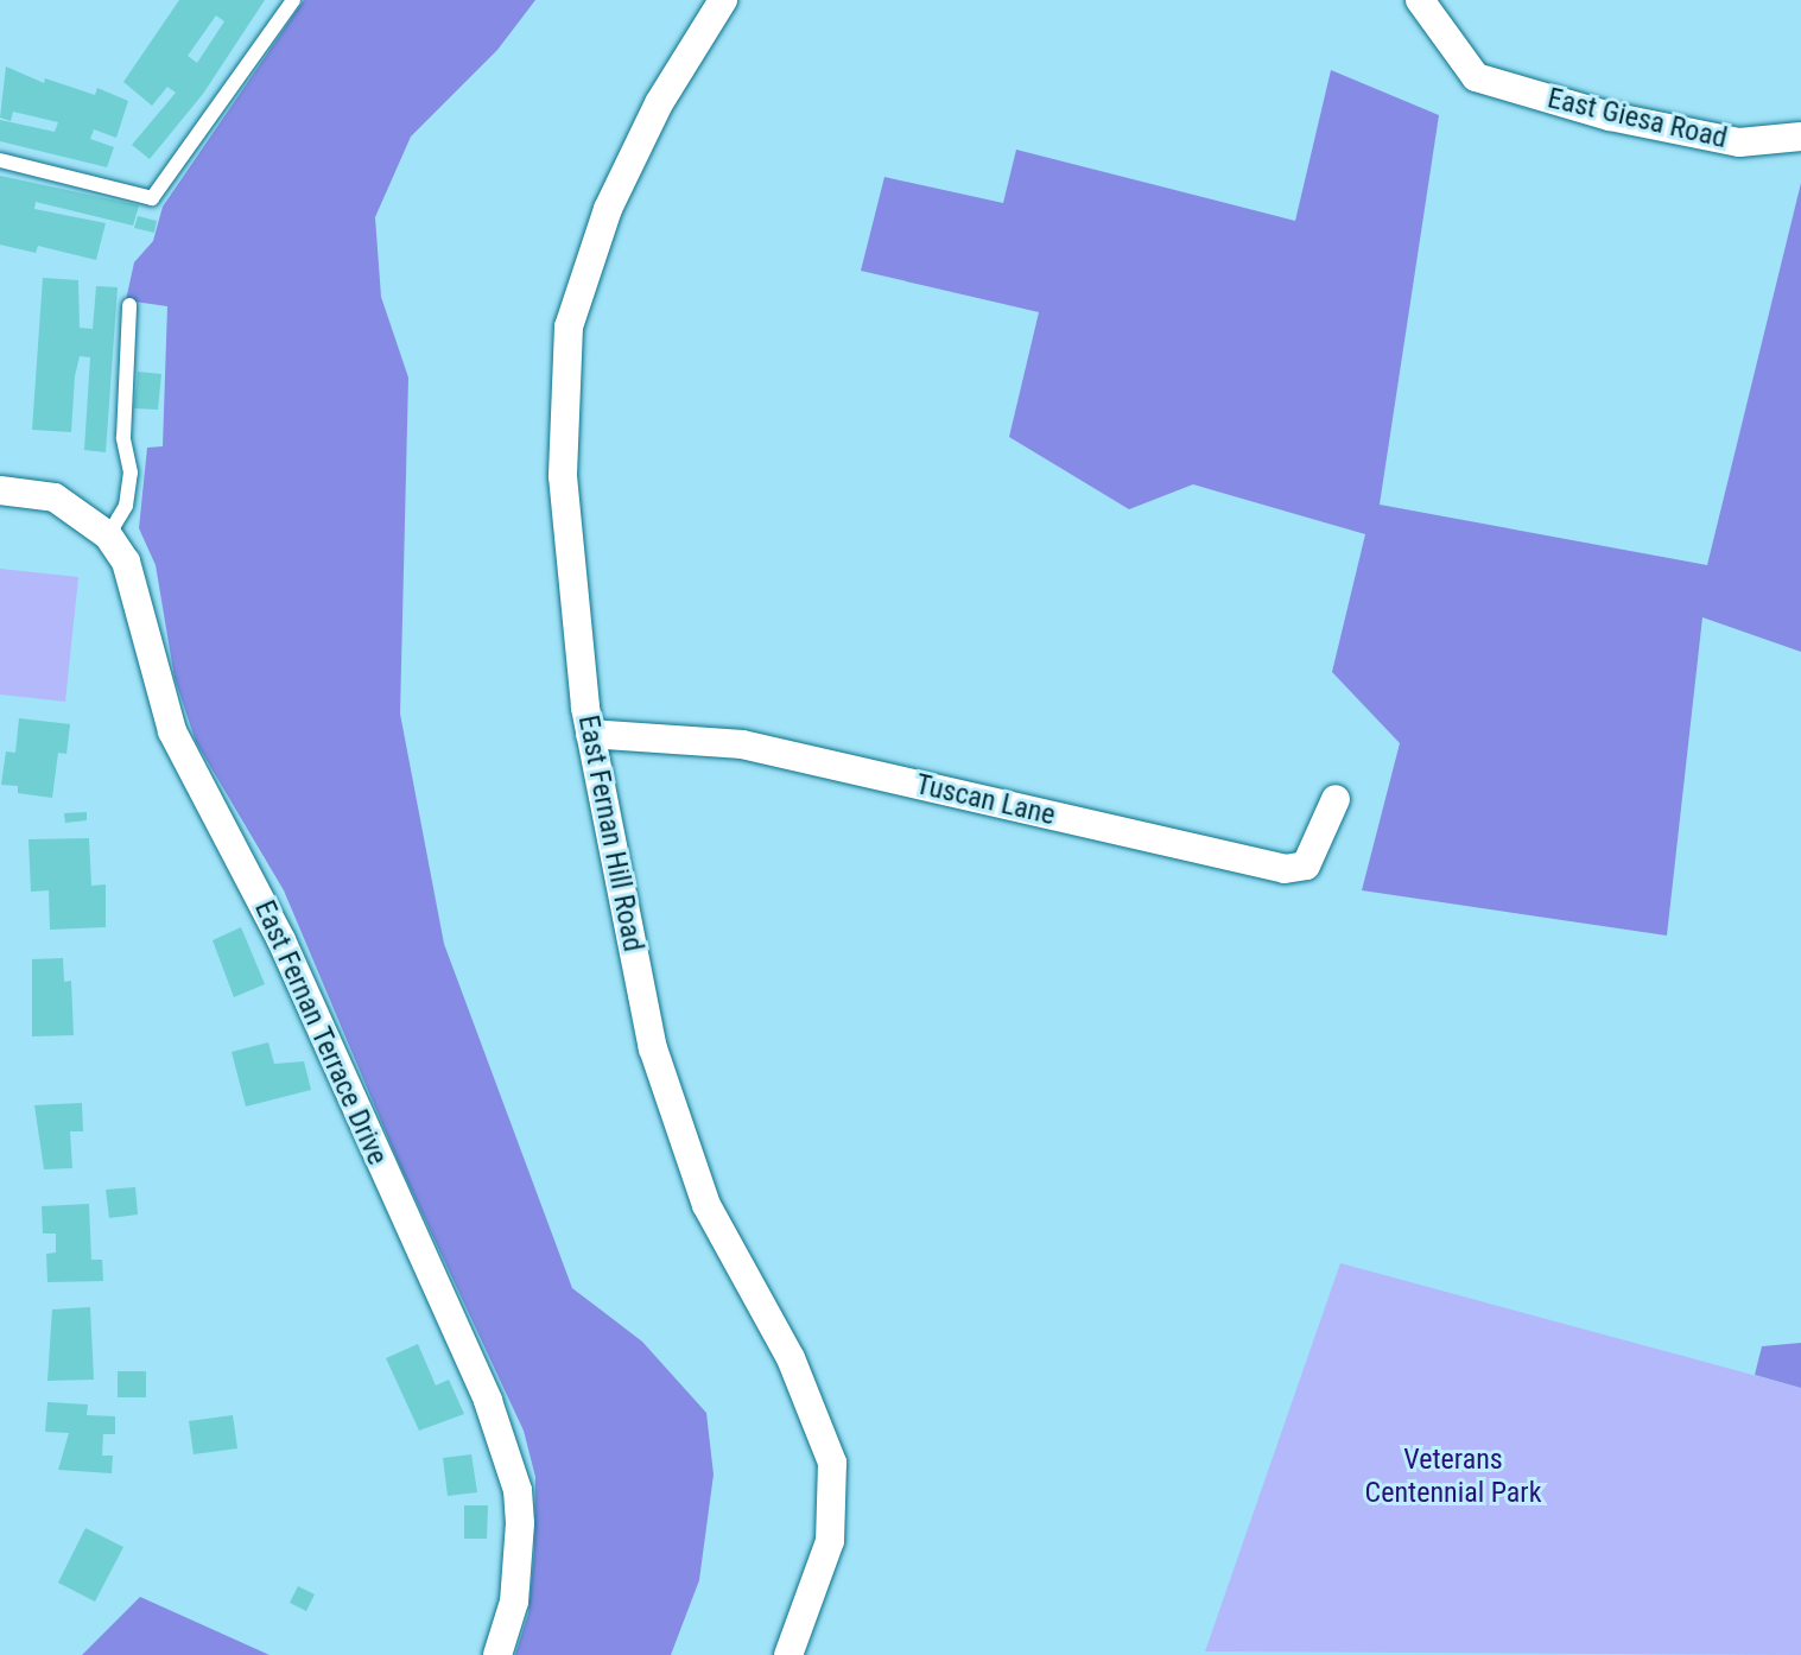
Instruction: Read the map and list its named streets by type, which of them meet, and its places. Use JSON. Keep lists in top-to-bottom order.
{
  "streets": {
    "street": [
      "East Giesa Road",
      "Tuscan Lane",
      "East Fernan Hill Road",
      "East Fernan Terrace Drive"
    ]
  },
  "crossings": [
    ["Tuscan Lane", "East Fernan Hill Road"]
  ],
  "parks": ["Veterans Centennial Park"]
}
